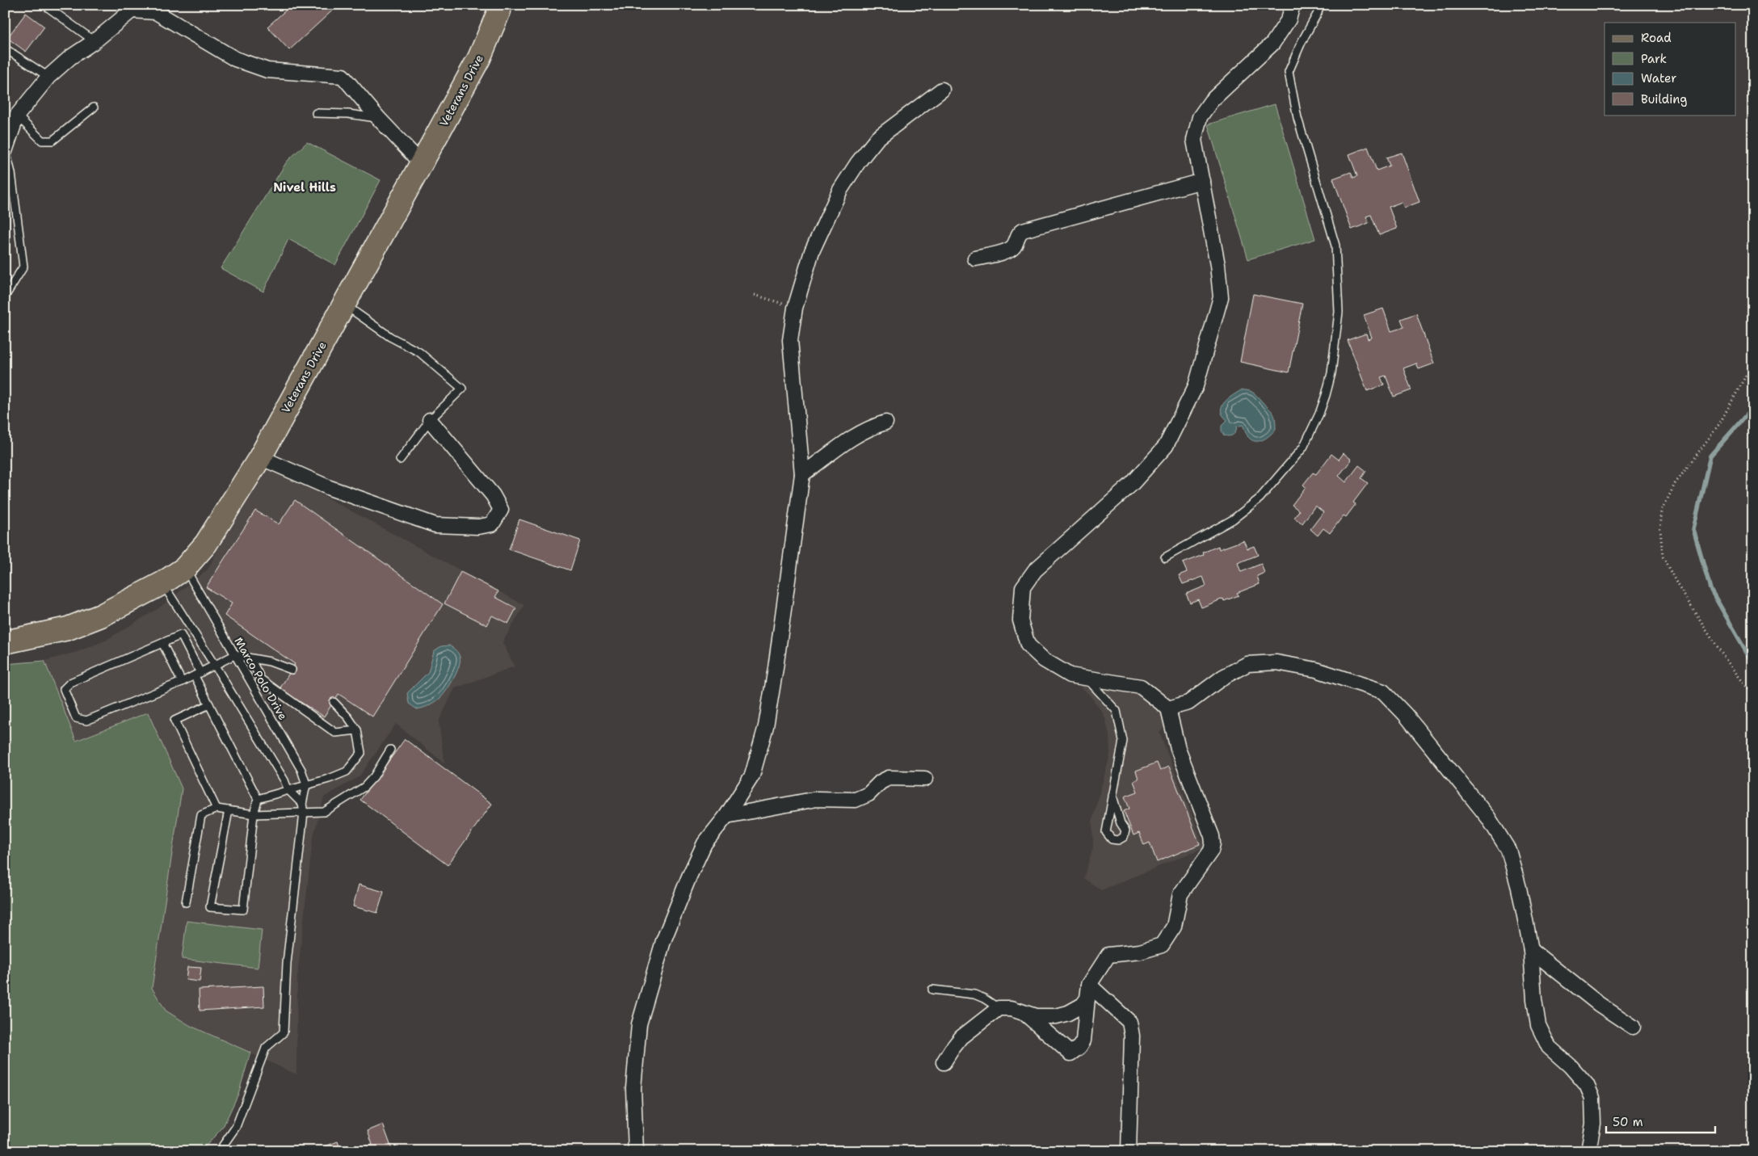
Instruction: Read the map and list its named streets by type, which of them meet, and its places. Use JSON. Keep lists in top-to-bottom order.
{
  "streets": {
    "main road": ["Veterans Drive"],
    "lane": ["Marco Polo Drive"]
  },
  "crossings": [
    ["Veterans Drive", "Marco Polo Drive"]
  ],
  "districts": ["Nivel Hills"],
  "legend": [
    "Road",
    "Park",
    "Water",
    "Building"
  ],
  "scale_bar": "50 m"
}
